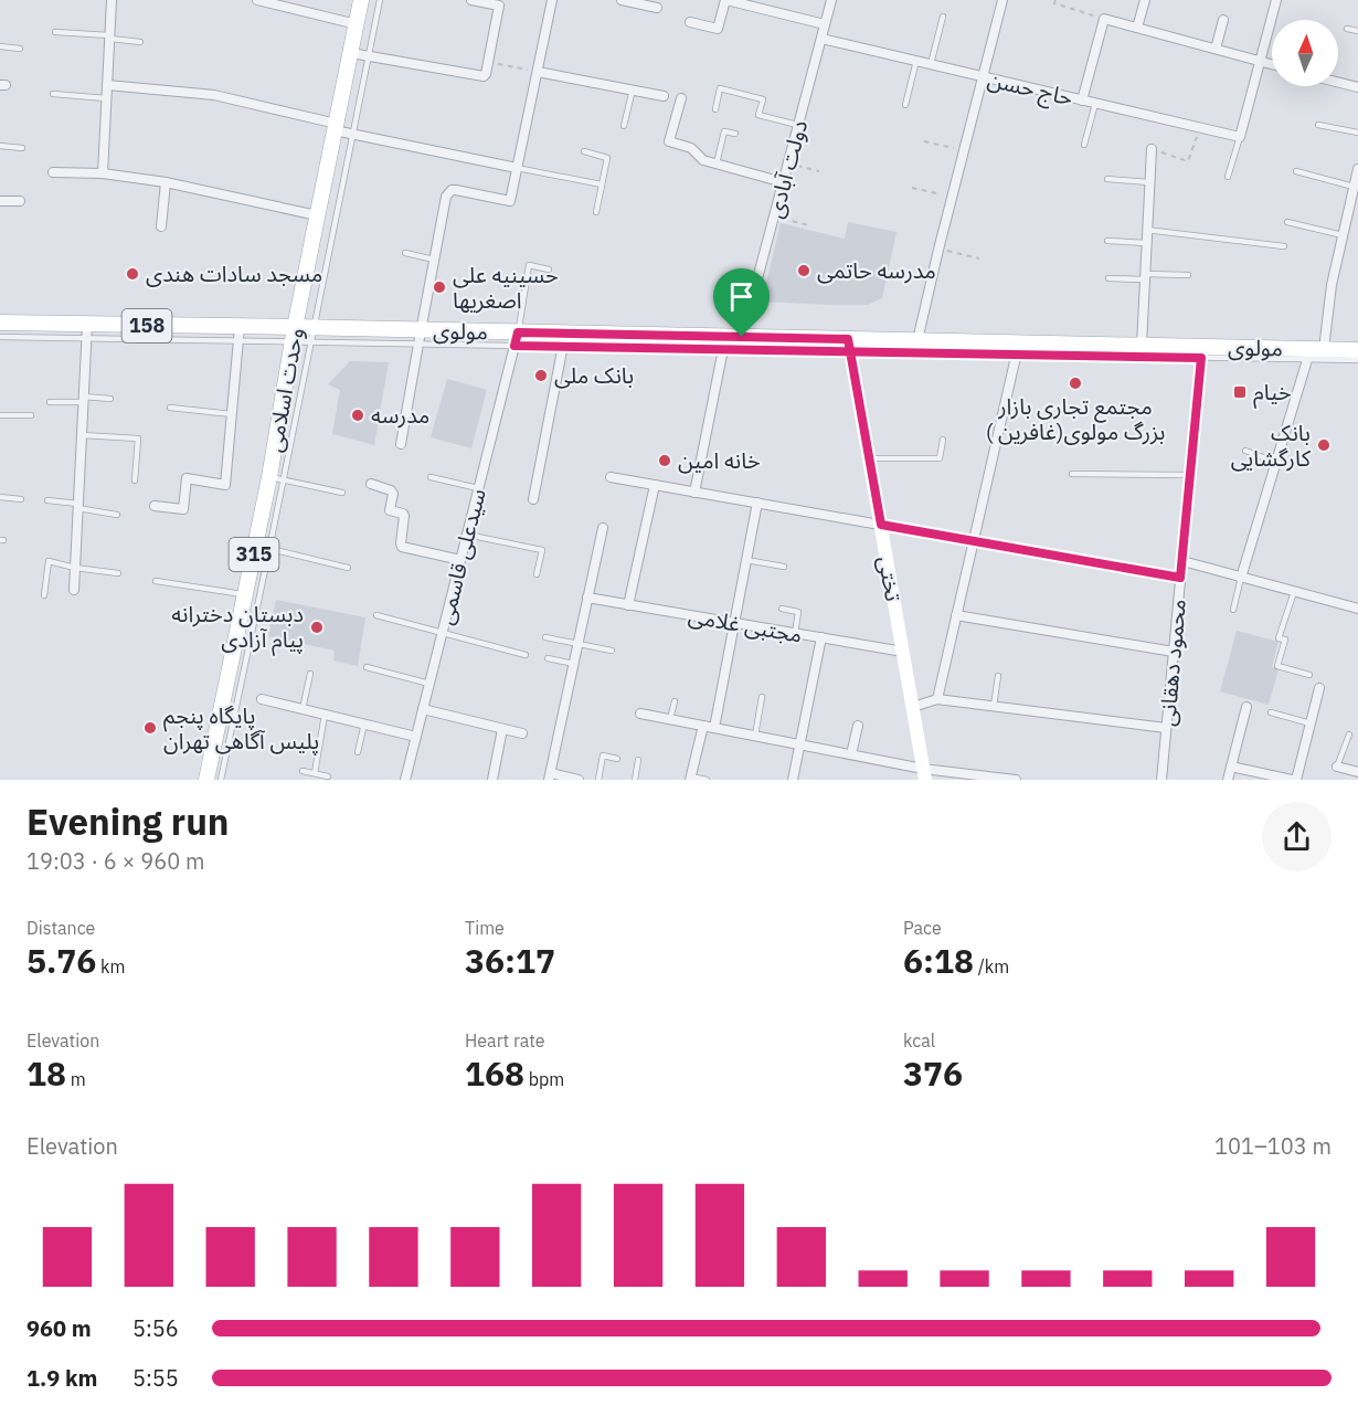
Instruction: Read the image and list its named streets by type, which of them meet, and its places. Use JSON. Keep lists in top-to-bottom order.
{
  "streets": {
    "main road": [
      "158",
      "مولوی",
      "وحدت اسلامی",
      "315",
      "تختی"
    ],
    "street": [
      "حاج حسن",
      "دولت آبادی",
      "سیدعلی قاسمی",
      "مجتبی غلامی",
      "محمود دهقانی"
    ]
  },
  "crossings": [
    ["حاج حسن", "دولت آبادی"],
    ["دولت آبادی", "مولوی"],
    ["مولوی", "وحدت اسلامی"],
    ["مولوی", "سیدعلی قاسمی"],
    ["مولوی", "تختی"],
    ["مولوی", "محمود دهقانی"],
    ["تختی", "مجتبی غلامی"]
  ],
  "places": {
    "other": [
      "مدرسه حاتمی",
      "مسجد سادات هندی",
      "حسینیه علی اصغریها",
      "بانک ملی",
      "مجتمع تجاری بازار بزرگ مولوی(غافرین )",
      "مدرسه",
      "بانک کارگشایی",
      "خانه امین",
      "دبستان دخترانه پیام آزادی",
      "پایگاه پنجم پلیس آگاهی تهران"
    ],
    "transit": ["خیام"]
  },
  "north": "top",
  "page": {
    "heading": ["Evening run", "19:03 · 6 × 960 m"],
    "stats": [
      ["Distance", "5.76 km"],
      ["Time", "36:17"],
      ["Pace", "6:18 /km"],
      ["Elevation", "18 m"],
      ["Heart rate", "168 bpm"],
      ["kcal", "376"]
    ],
    "chart": ["Elevation", "101–103 m"],
    "list": [
      {
        "name": "960 m",
        "note": "5:56"
      },
      {
        "name": "1.9 km",
        "note": "5:55"
      }
    ]
  }
}
